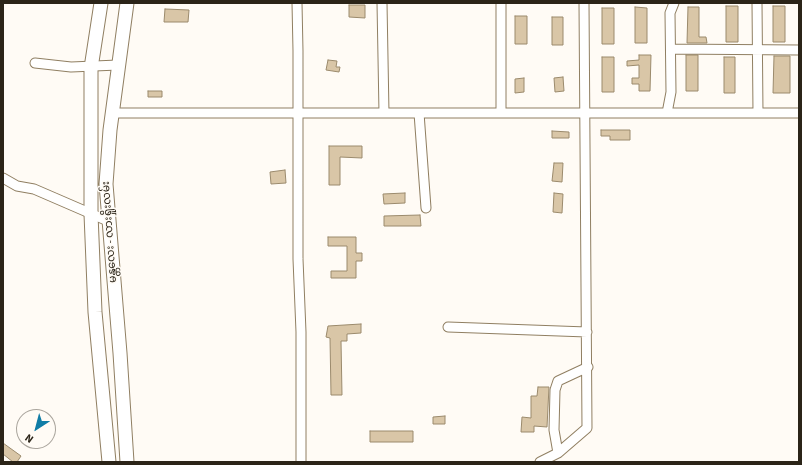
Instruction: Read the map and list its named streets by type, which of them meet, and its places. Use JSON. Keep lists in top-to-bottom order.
{
  "streets": {
    "highway": ["မန္တလေး - လားရှိုးလမ်း"]
  },
  "north": "bottom left"
}
